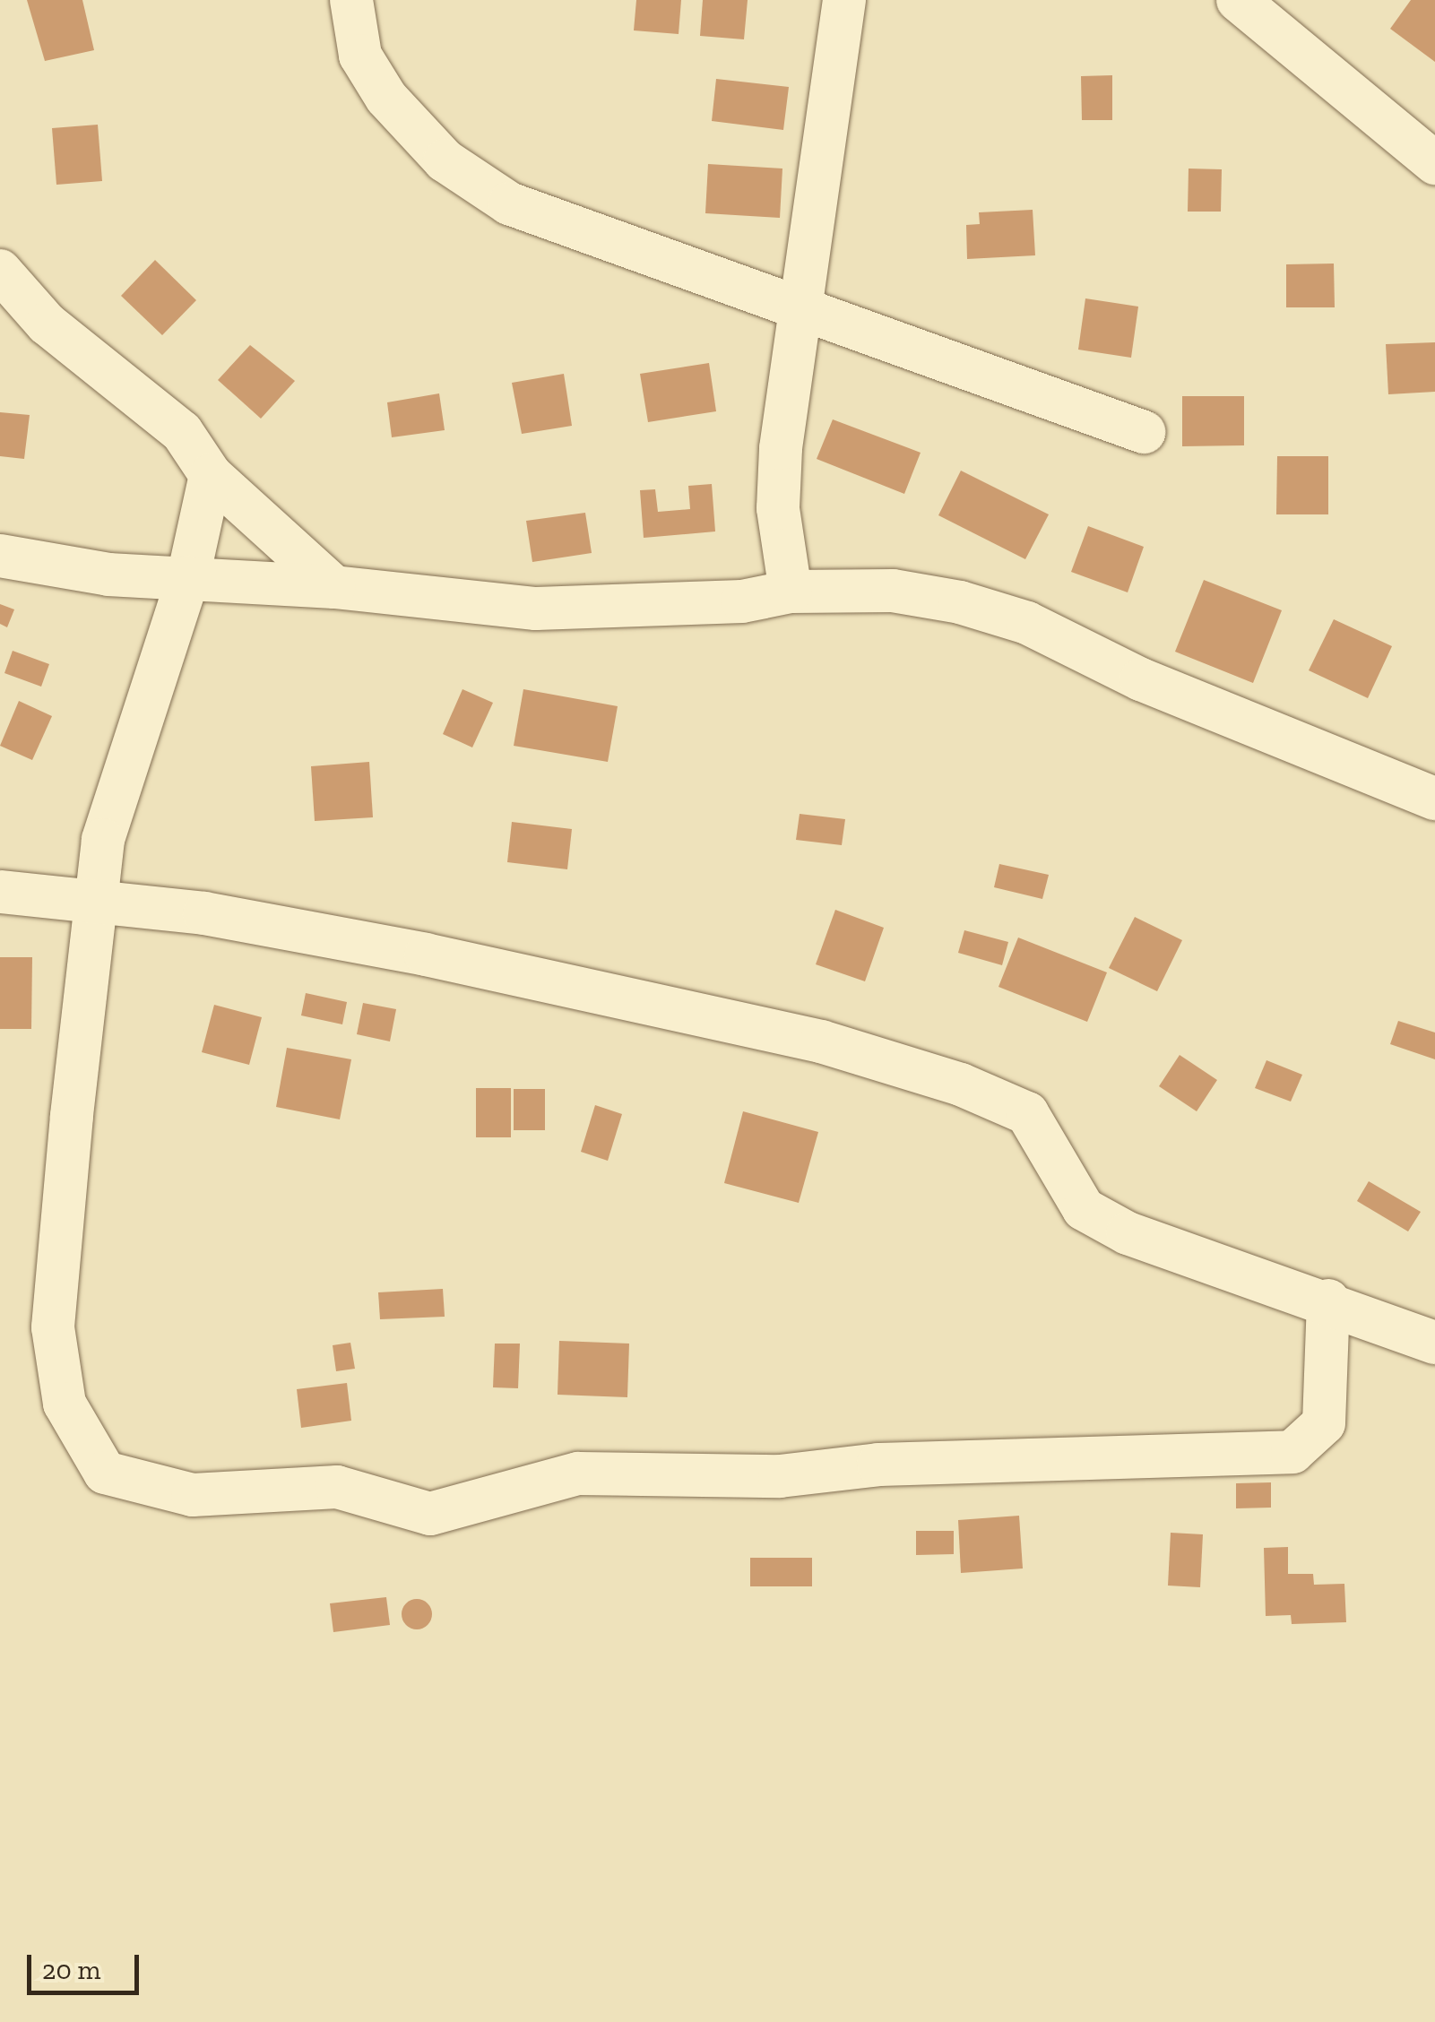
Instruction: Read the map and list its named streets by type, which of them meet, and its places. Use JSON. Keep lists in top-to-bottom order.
{
  "scale_bar": "20 m"
}
